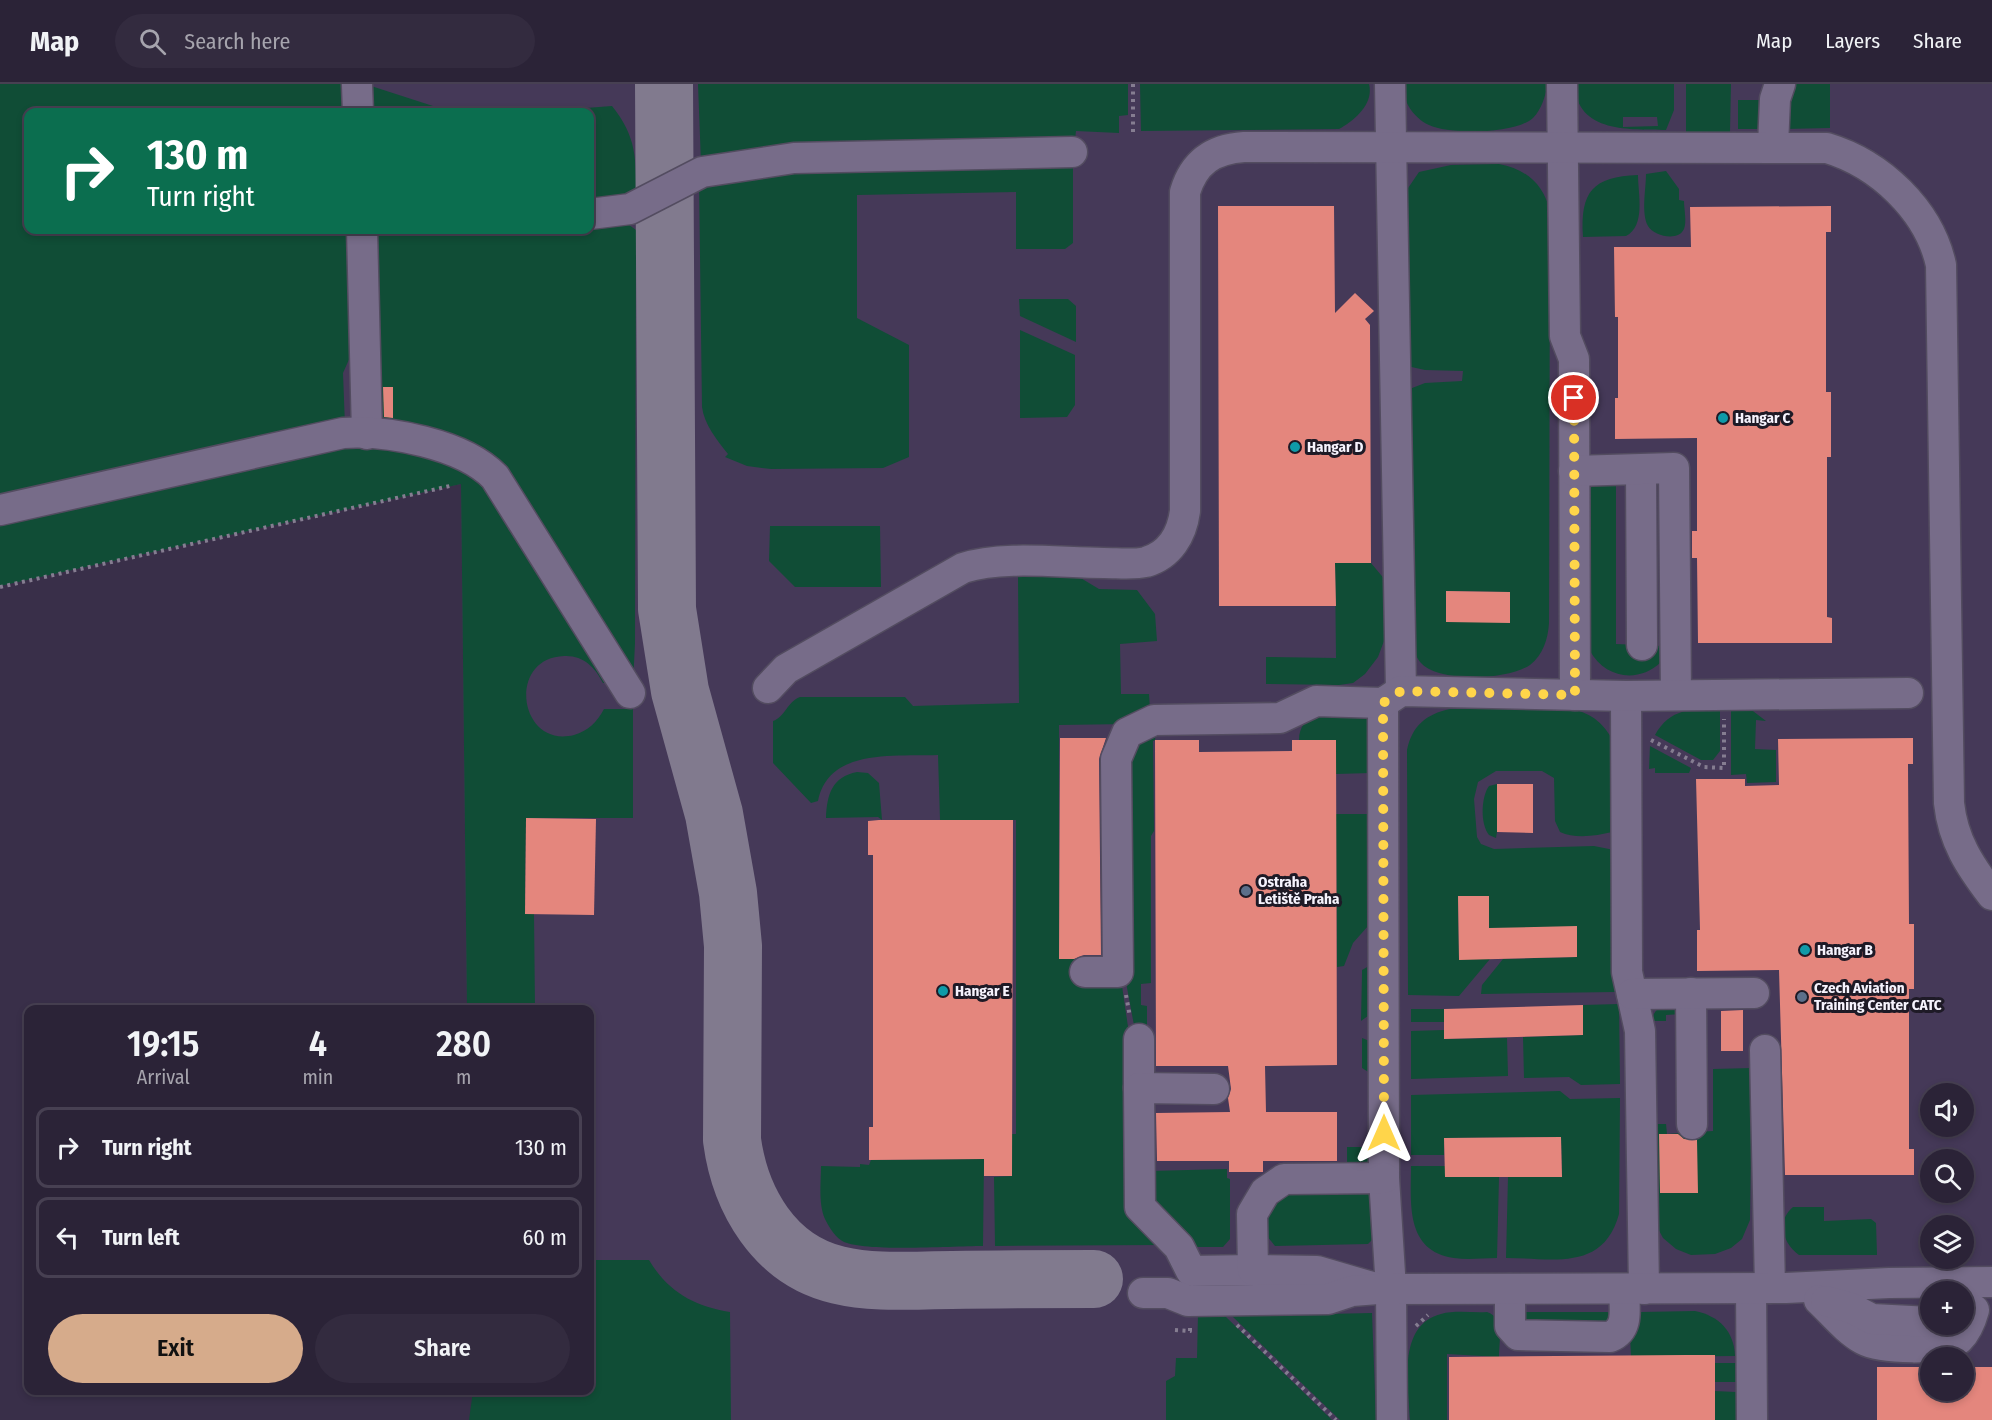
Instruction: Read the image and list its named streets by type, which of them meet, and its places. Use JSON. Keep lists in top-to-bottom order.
{
  "places": [
    "Hangar C",
    "Hangar D",
    "Ostraha Letiště Praha",
    "Hangar B",
    "Hangar E",
    "Czech Aviation Training Center CATC"
  ],
  "page": {
    "header": "Map",
    "search": "Search here",
    "nav": ["Map", "Layers", "Share"],
    "turn": ["130 m", "Turn right"],
    "eta": [
      "19:15",
      "Arrival",
      "4",
      "min",
      "280",
      "m"
    ],
    "map_buttons": ["+", "−"],
    "list": [
      {
        "name": "Turn right",
        "value": "130 m"
      },
      {
        "name": "Turn left",
        "value": "60 m"
      }
    ],
    "buttons": ["Exit", "Share"]
  }
}
